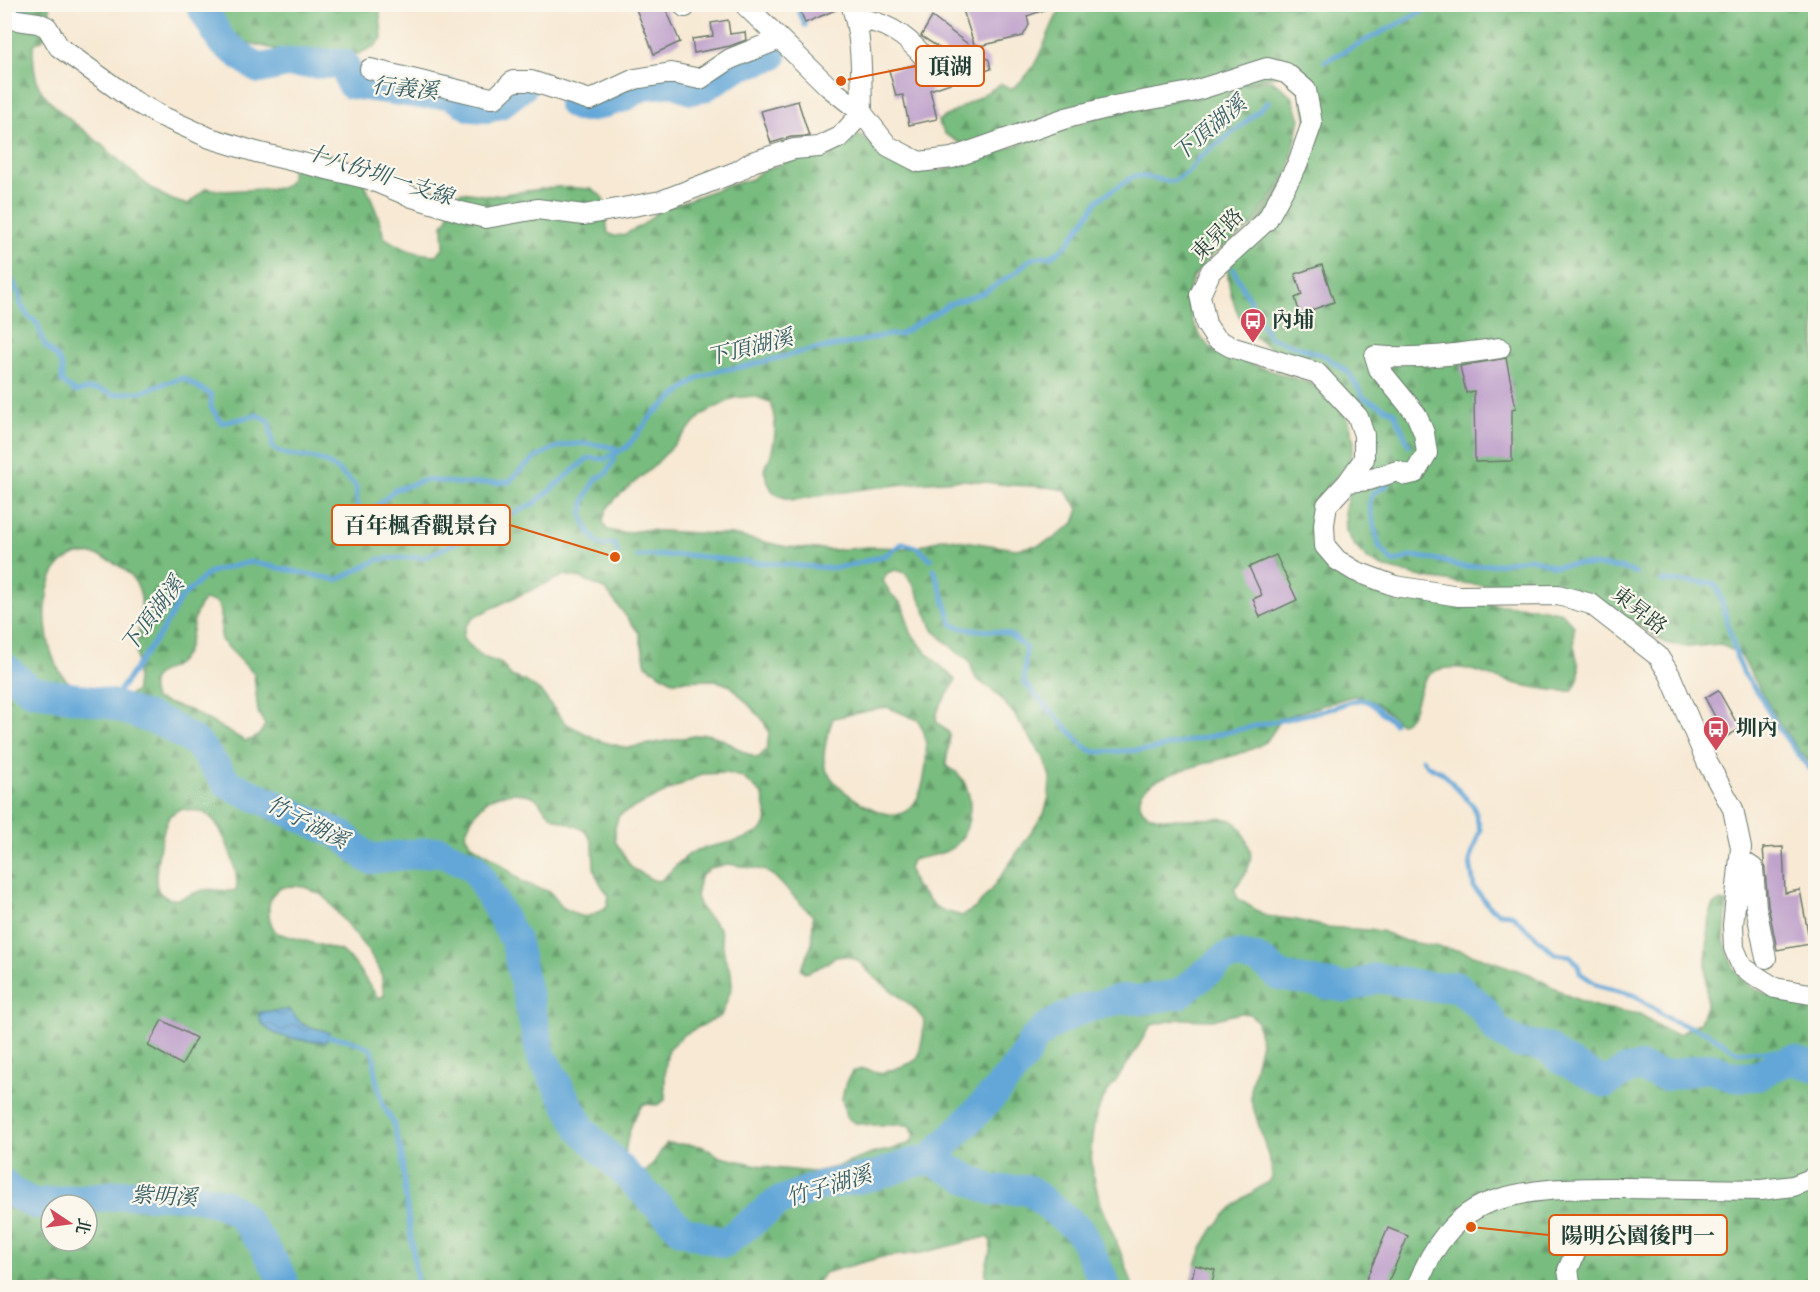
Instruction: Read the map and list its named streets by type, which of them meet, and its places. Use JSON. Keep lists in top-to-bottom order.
{
  "streets": {
    "street": ["東昇路"]
  },
  "water": [
    "行義溪",
    "下頂湖溪",
    "十八份圳一支線",
    "竹子湖溪",
    "紫明溪"
  ],
  "places": {
    "other": ["頂湖", "百年楓香觀景台", "陽明公園後門一"],
    "bus stop": ["內埔", "圳內"]
  },
  "north": "right"
}
